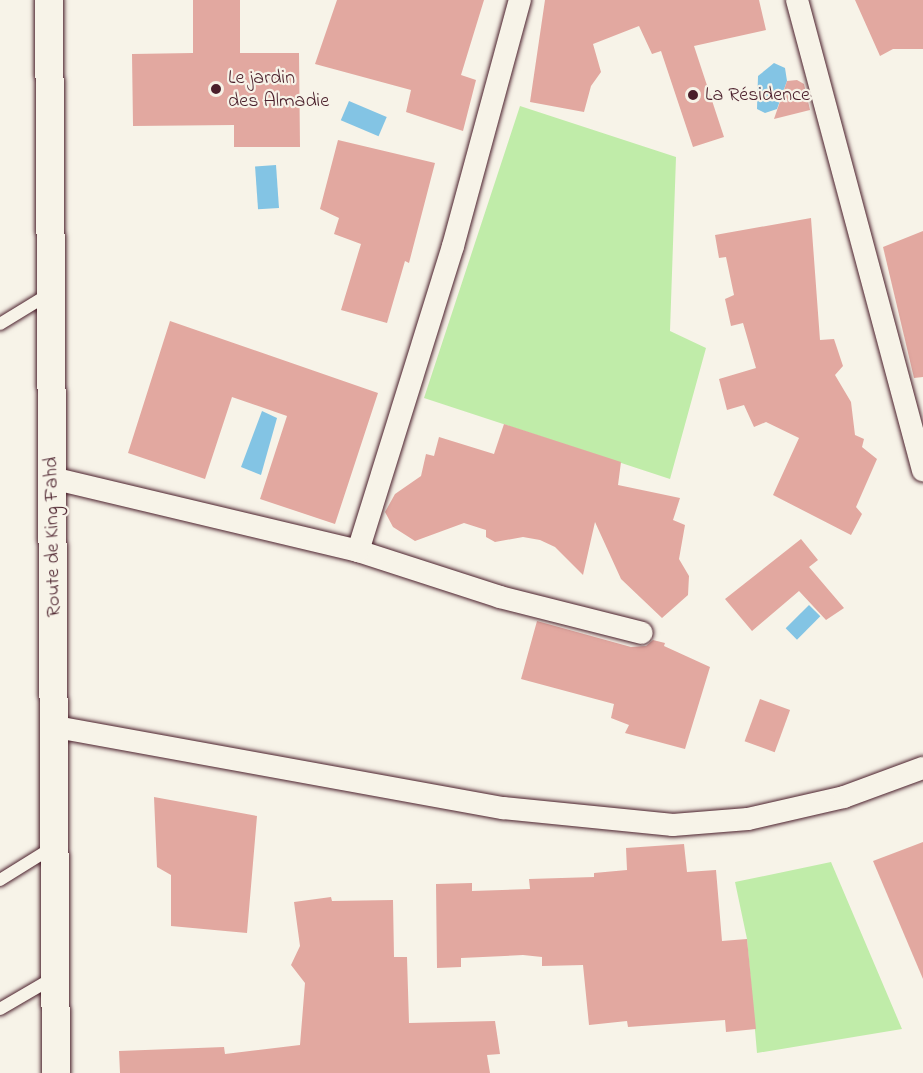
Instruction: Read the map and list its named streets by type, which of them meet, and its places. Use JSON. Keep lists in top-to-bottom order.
{
  "streets": {
    "street": ["Route de King Fahd"]
  },
  "places": ["Le jardin des Almadie", "La Résidence"]
}
